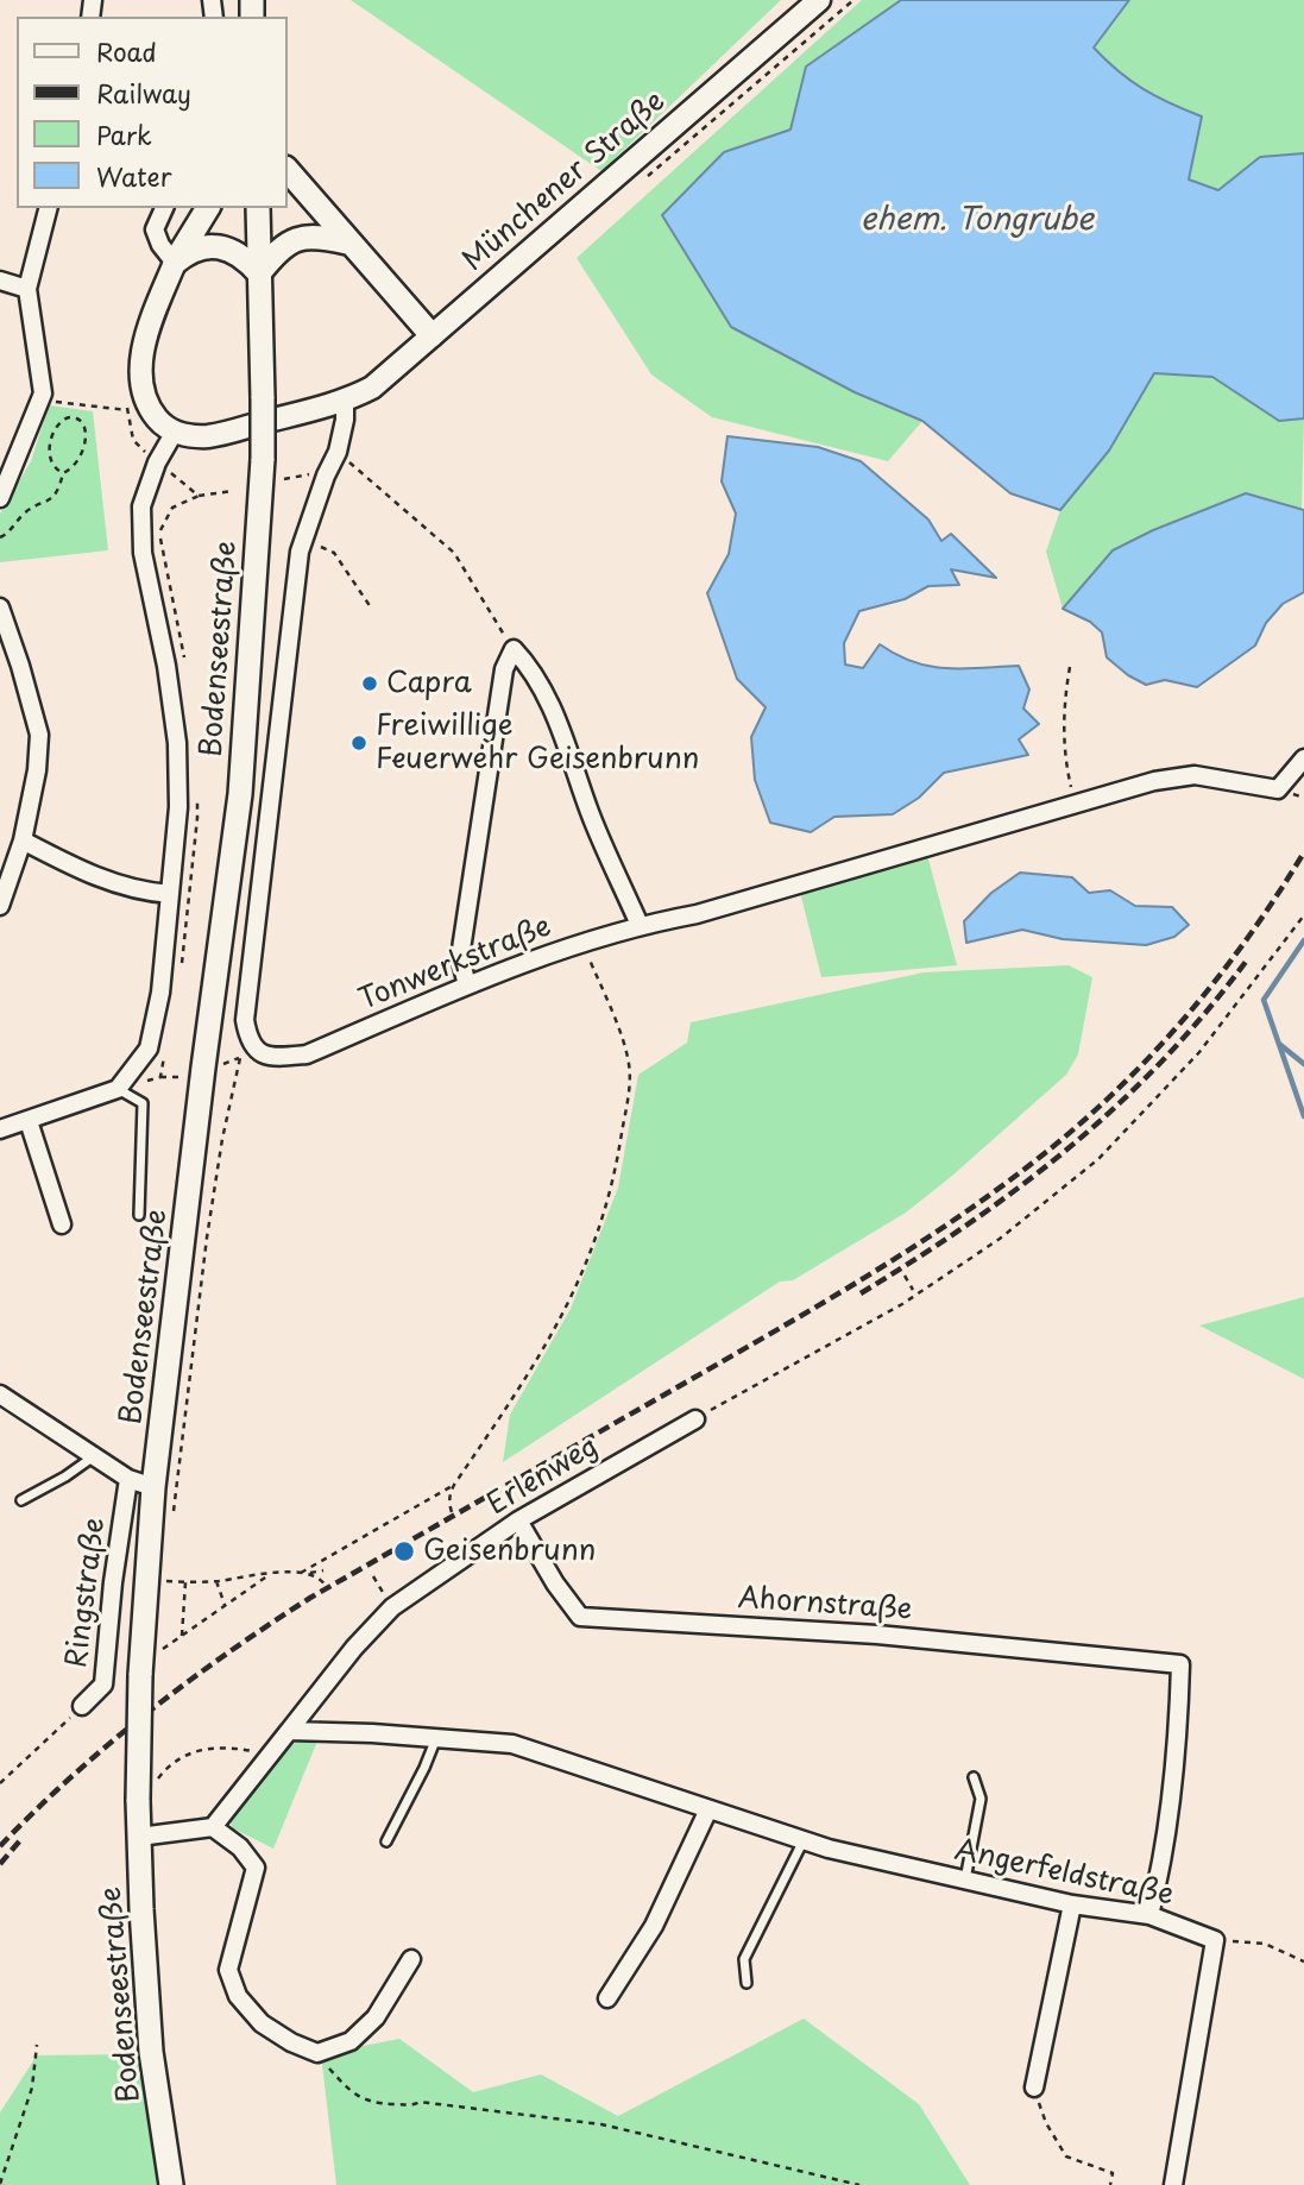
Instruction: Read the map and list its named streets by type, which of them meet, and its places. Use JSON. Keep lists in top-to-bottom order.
{
  "streets": {
    "main road": ["Bodenseestraße"],
    "street": [
      "Münchener Straße",
      "Tonwerkstraße",
      "Erlenweg",
      "Ringstraße",
      "Ahornstraße",
      "Angerfeldstraße"
    ]
  },
  "crossings": [
    ["Erlenweg", "Ahornstraße"],
    ["Erlenweg", "Angerfeldstraße"],
    ["Ahornstraße", "Angerfeldstraße"]
  ],
  "water": ["ehem. Tongrube"],
  "places": ["Capra", "Freiwillige Feuerwehr Geisenbrunn", "Geisenbrunn"],
  "legend": [
    "Road",
    "Railway",
    "Park",
    "Water"
  ]
}
